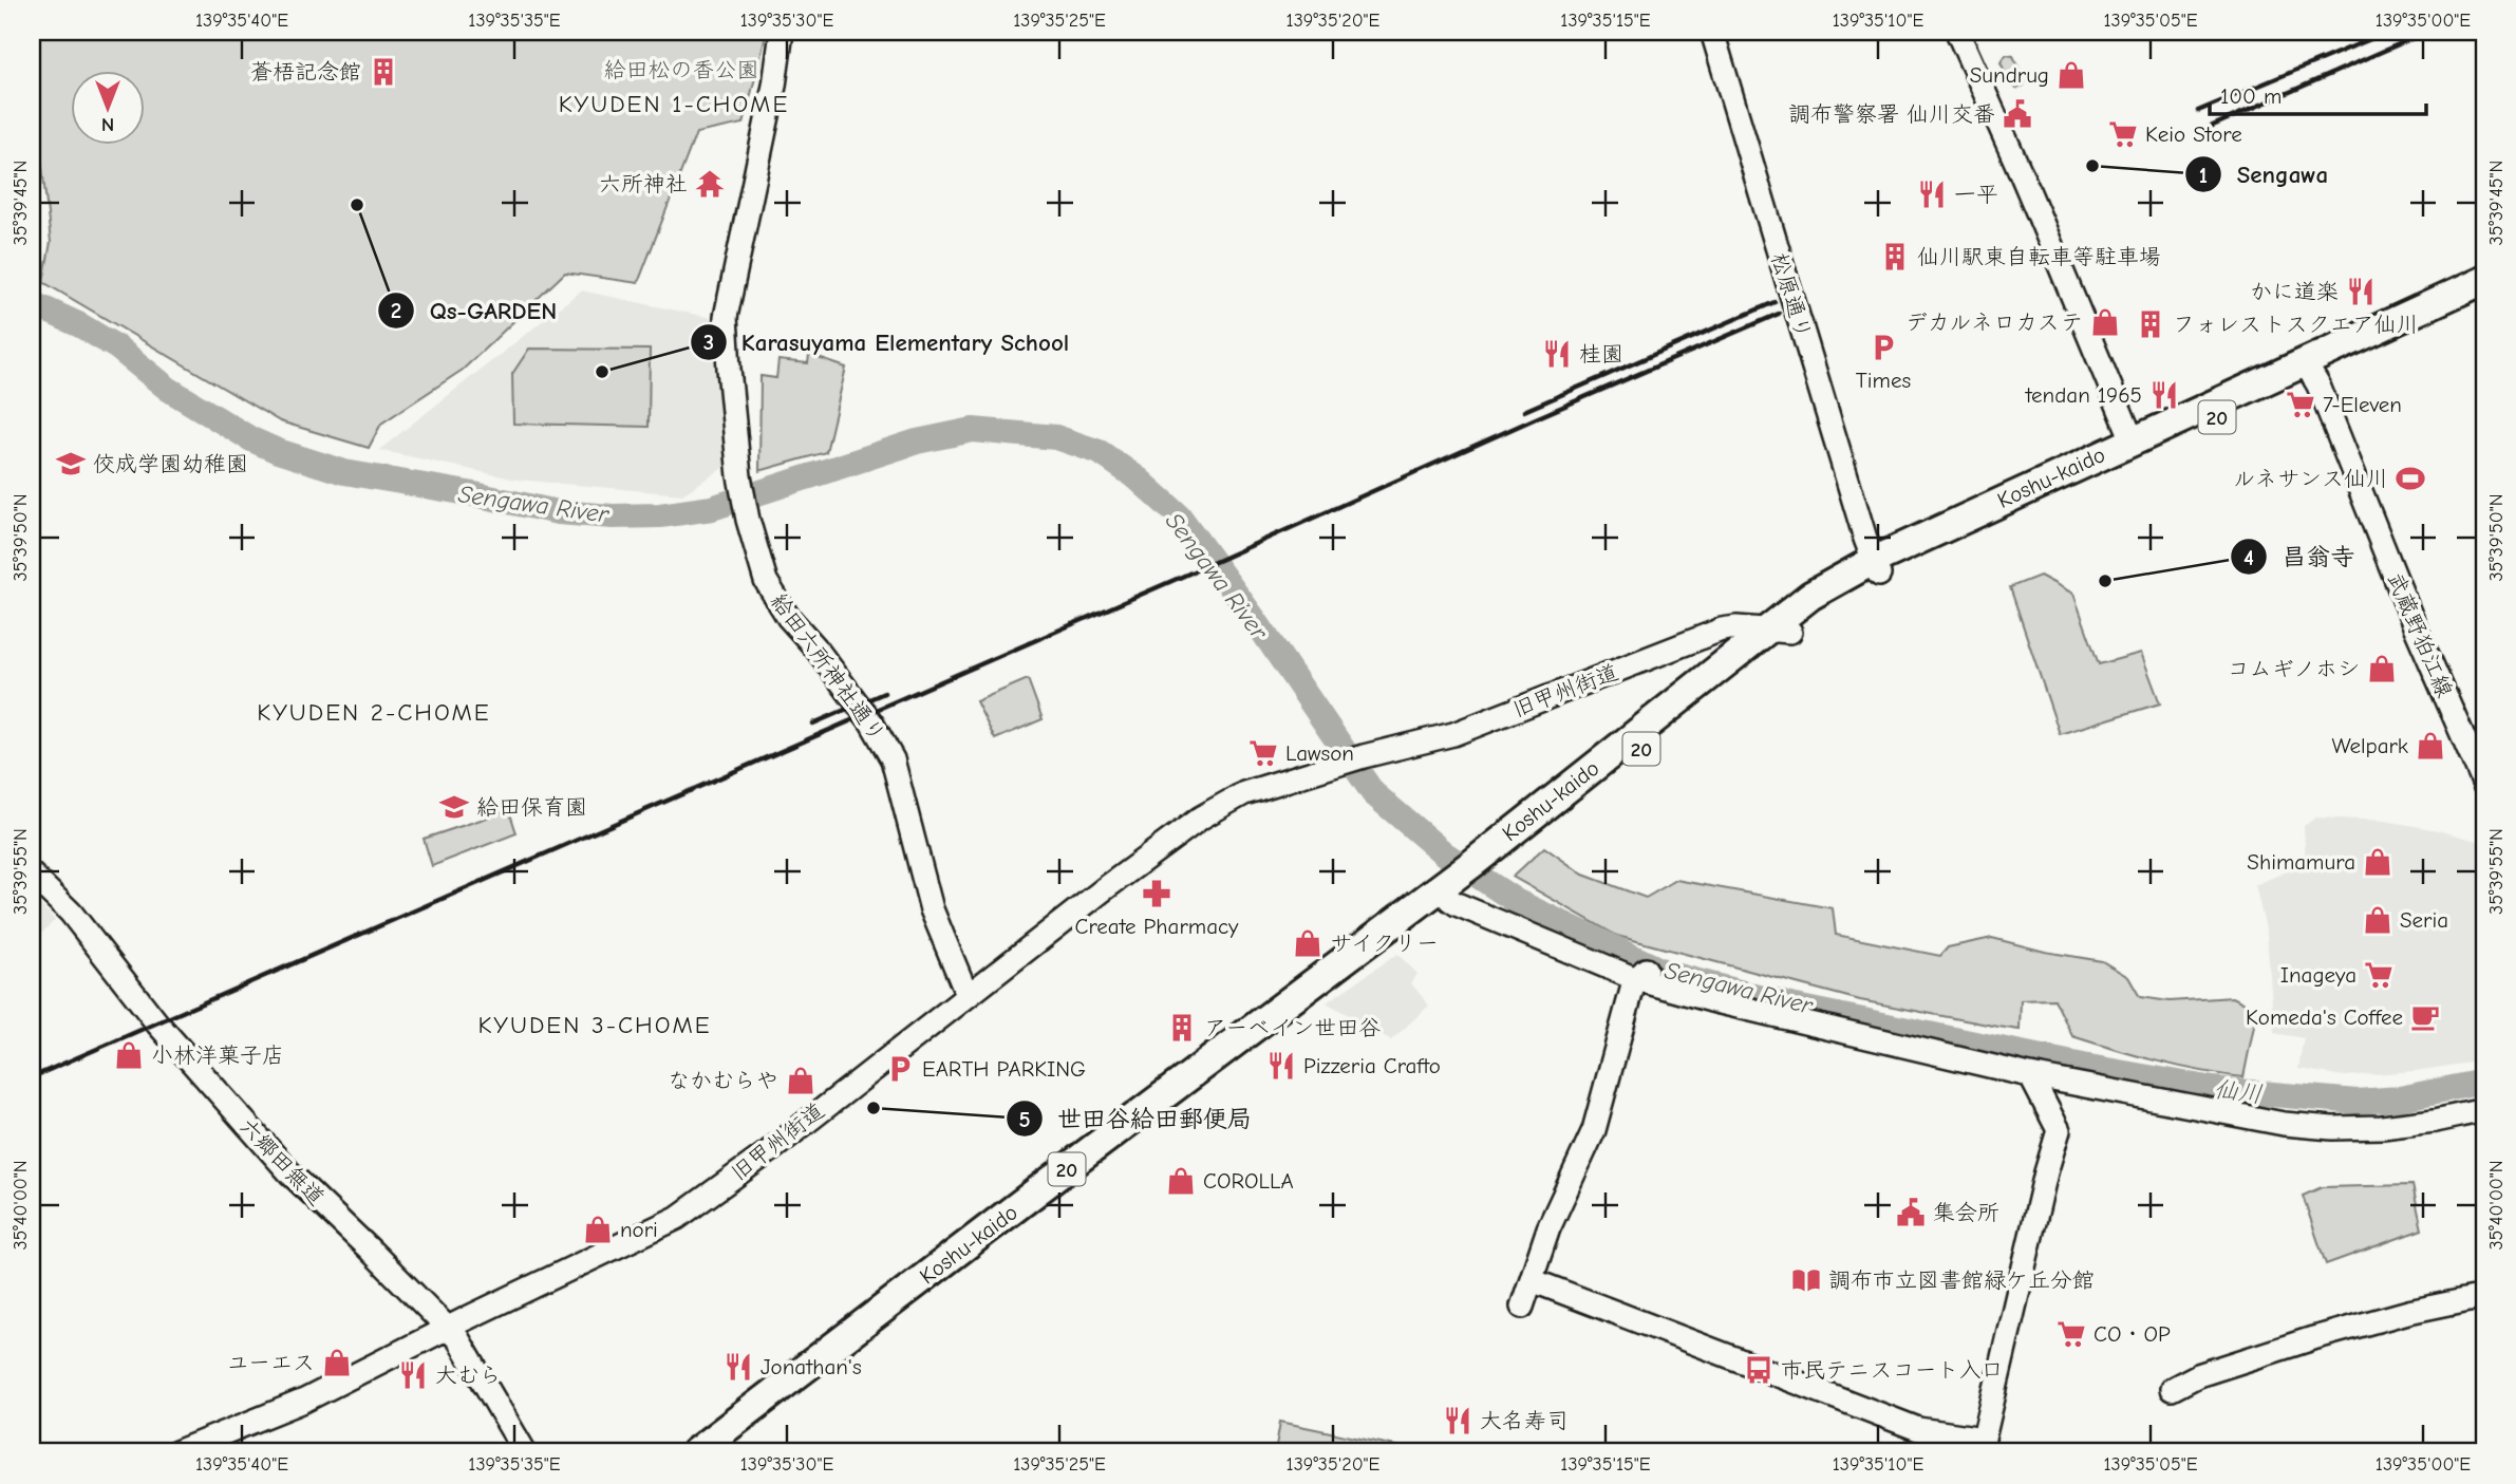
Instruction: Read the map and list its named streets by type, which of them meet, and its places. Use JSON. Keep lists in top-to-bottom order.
{
  "streets": {
    "highway": ["20", "Koshu-kaido"],
    "street": [
      "松原通り",
      "武蔵野狛江線",
      "給田六所神社通り",
      "旧甲州街道",
      "六郷田無道"
    ]
  },
  "crossings": [
    ["松原通り", "Koshu-kaido"],
    ["Koshu-kaido", "武蔵野狛江線"],
    ["Koshu-kaido", "旧甲州街道"],
    ["給田六所神社通り", "旧甲州街道"],
    ["旧甲州街道", "六郷田無道"]
  ],
  "districts": ["KYUDEN 1-CHOME", "KYUDEN 2-CHOME", "KYUDEN 3-CHOME"],
  "water": ["Sengawa River", "仙川"],
  "parks": ["給田松の香公園"],
  "places": {
    "building": [
      "蒼梧記念館",
      "仙川駅東自転車等駐車場",
      "フォレストスクエア仙川",
      "アーベイン世田谷"
    ],
    "shop": [
      "Sundrug",
      "デカルネロカステ",
      "コムギノホシ",
      "Welpark",
      "Shimamura",
      "Seria",
      "サイクリー",
      "小林洋菓子店",
      "なかむらや",
      "COROLLA",
      "nori",
      "ユーエス"
    ],
    "public building": ["調布警察署 仙川交番", "集会所"],
    "supermarket": [
      "Keio Store",
      "7-Eleven",
      "Lawson",
      "Inageya",
      "CO・OP"
    ],
    "other": [
      "Sengawa",
      "Qs-GARDEN",
      "Karasuyama Elementary School",
      "昌翁寺",
      "世田谷給田郵便局"
    ],
    "temple": ["六所神社"],
    "restaurant": [
      "一平",
      "かに道楽",
      "桂園",
      "tendan 1965",
      "Pizzeria Crafto",
      "Jonathan's",
      "大むら",
      "大名寿司"
    ],
    "parking": ["Times", "EARTH PARKING"],
    "school or university": ["佼成学園幼稚園", "給田保育園"],
    "sports": ["ルネサンス仙川"],
    "pharmacy": ["Create Pharmacy"],
    "cafe": ["Komeda's Coffee"],
    "library": ["調布市立図書館緑ケ丘分館"],
    "bus stop": ["市民テニスコート入口"]
  },
  "scale_bar": "100 m",
  "north": "bottom",
  "coordinates": [
    "139°35'40\"E",
    "139°35'35\"E",
    "139°35'30\"E",
    "139°35'25\"E",
    "139°35'20\"E",
    "139°35'15\"E",
    "139°35'10\"E",
    "139°35'05\"E",
    "139°35'00\"E",
    "35°39'45\"N",
    "35°39'50\"N",
    "35°39'55\"N",
    "35°40'00\"N"
  ]
}
